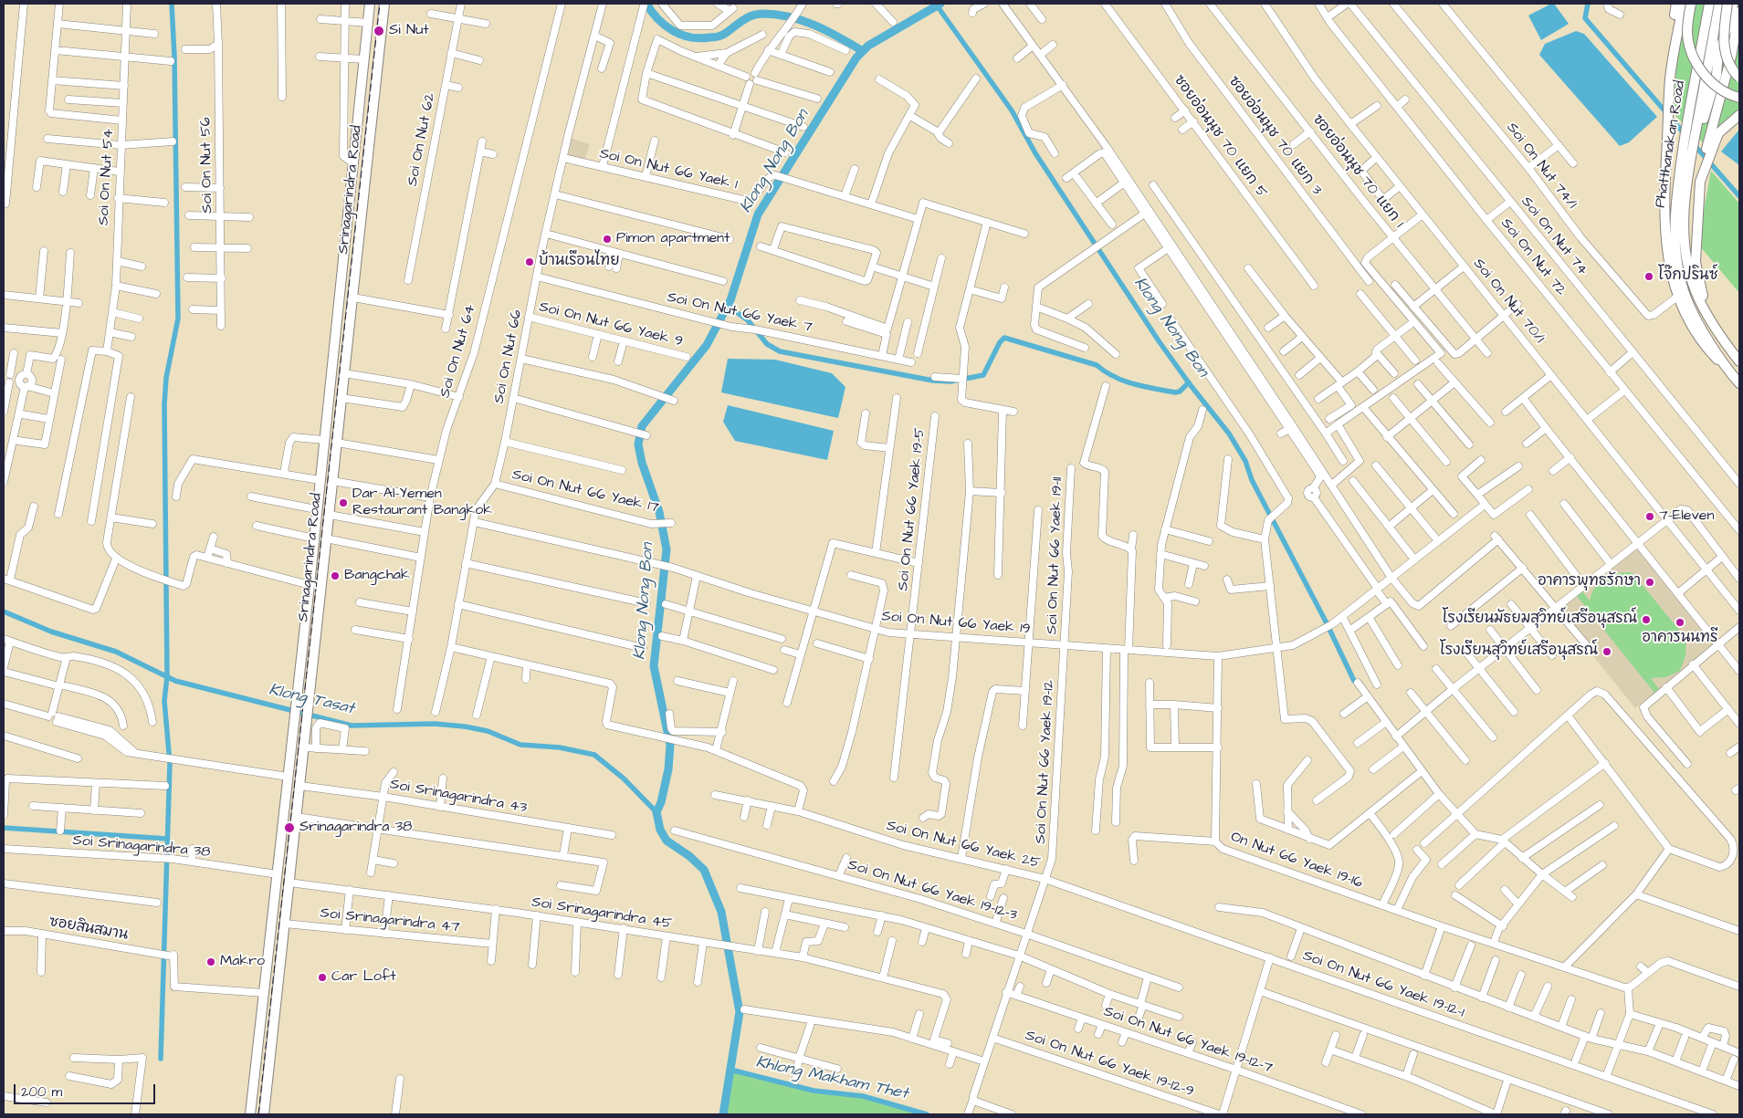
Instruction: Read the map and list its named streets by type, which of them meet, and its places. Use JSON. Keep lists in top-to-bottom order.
{
  "streets": {
    "main road": ["Phatthanakan Road", "Srinagarindra Road"],
    "street": [
      "ซอยอ่อนนุช 70 แยก 3",
      "ซอยอ่อนนุช 70 แยก 5",
      "Soi On Nut 62",
      "Soi On Nut 56",
      "Soi On Nut 74/1",
      "Soi On Nut 66 Yaek 1",
      "ซอยอ่อนนุช 70 แยก 1",
      "Soi On Nut 54",
      "Soi On Nut 74",
      "Soi On Nut 72",
      "Soi On Nut 70/1",
      "Soi On Nut 66 Yaek 7",
      "Soi On Nut 66 Yaek 9",
      "Soi On Nut 64",
      "Soi On Nut 66",
      "Soi On Nut 66 Yaek 17",
      "Soi On Nut 66 Yaek 19-5",
      "Soi On Nut 66 Yaek 19-11",
      "Soi On Nut 66 Yaek 19",
      "Soi On Nut 66 Yaek 19-12",
      "Soi Srinagarindra 43",
      "Soi On Nut 66 Yaek 25",
      "Soi Srinagarindra 38",
      "On Nut 66 Yaek 19-16",
      "Soi On Nut 66 Yaek 19-12-3",
      "Soi Srinagarindra 45",
      "Soi Srinagarindra 47",
      "ซอยสินสมาน",
      "Soi On Nut 66 Yaek 19-12-1",
      "Soi On Nut 66 Yaek 19-12-7",
      "Soi On Nut 66 Yaek 19-12-9"
    ]
  },
  "crossings": [
    ["Soi On Nut 66 Yaek 1", "Soi On Nut 66"],
    ["Srinagarindra Road", "Soi Srinagarindra 43"],
    ["Srinagarindra Road", "Soi Srinagarindra 38"],
    ["Srinagarindra Road", "Soi Srinagarindra 45"],
    ["Srinagarindra Road", "Soi Srinagarindra 47"],
    ["Srinagarindra Road", "ซอยสินสมาน"],
    ["Soi On Nut 66 Yaek 7", "Soi On Nut 66"],
    ["Soi On Nut 66 Yaek 9", "Soi On Nut 66"],
    ["Soi On Nut 66", "Soi On Nut 66 Yaek 17"],
    ["Soi On Nut 66", "Soi On Nut 66 Yaek 19"],
    ["Soi On Nut 66 Yaek 19-5", "Soi On Nut 66 Yaek 19"],
    ["Soi On Nut 66 Yaek 19-11", "Soi On Nut 66 Yaek 19"],
    ["Soi On Nut 66 Yaek 19-11", "Soi On Nut 66 Yaek 19-12"],
    ["Soi On Nut 66 Yaek 19", "Soi On Nut 66 Yaek 19-12"],
    ["Soi On Nut 66 Yaek 19", "On Nut 66 Yaek 19-16"],
    ["Soi On Nut 66 Yaek 19-12", "Soi On Nut 66 Yaek 25"],
    ["Soi On Nut 66 Yaek 19-12", "Soi On Nut 66 Yaek 19-12-3"],
    ["Soi On Nut 66 Yaek 19-12", "Soi On Nut 66 Yaek 19-12-1"],
    ["Soi On Nut 66 Yaek 19-12", "Soi On Nut 66 Yaek 19-12-7"],
    ["Soi On Nut 66 Yaek 19-12", "Soi On Nut 66 Yaek 19-12-9"],
    ["Soi On Nut 66 Yaek 25", "Soi On Nut 66 Yaek 19-12-1"]
  ],
  "water": ["Klong Nong Bon", "Klong Tasat", "Khlong Makham Thet"],
  "places": [
    "Si Nut",
    "Pimon apartment",
    "บ้านเรือนไทย",
    "โจ๊กปรินซ์",
    "Dar Al-Yemen Restaurant Bangkok",
    "7-Eleven",
    "Bangchak",
    "อาคารพุทธรักษา",
    "โรงเรียนมัธยมสุวิทย์เสรีอนุสรณ์",
    "อาคารนนทรี",
    "โรงเรียนสุวิทย์เสรีอนุสรณ์",
    "Srinagarindra 38",
    "Makro",
    "Car Loft"
  ],
  "scale_bar": "200 m"
}
